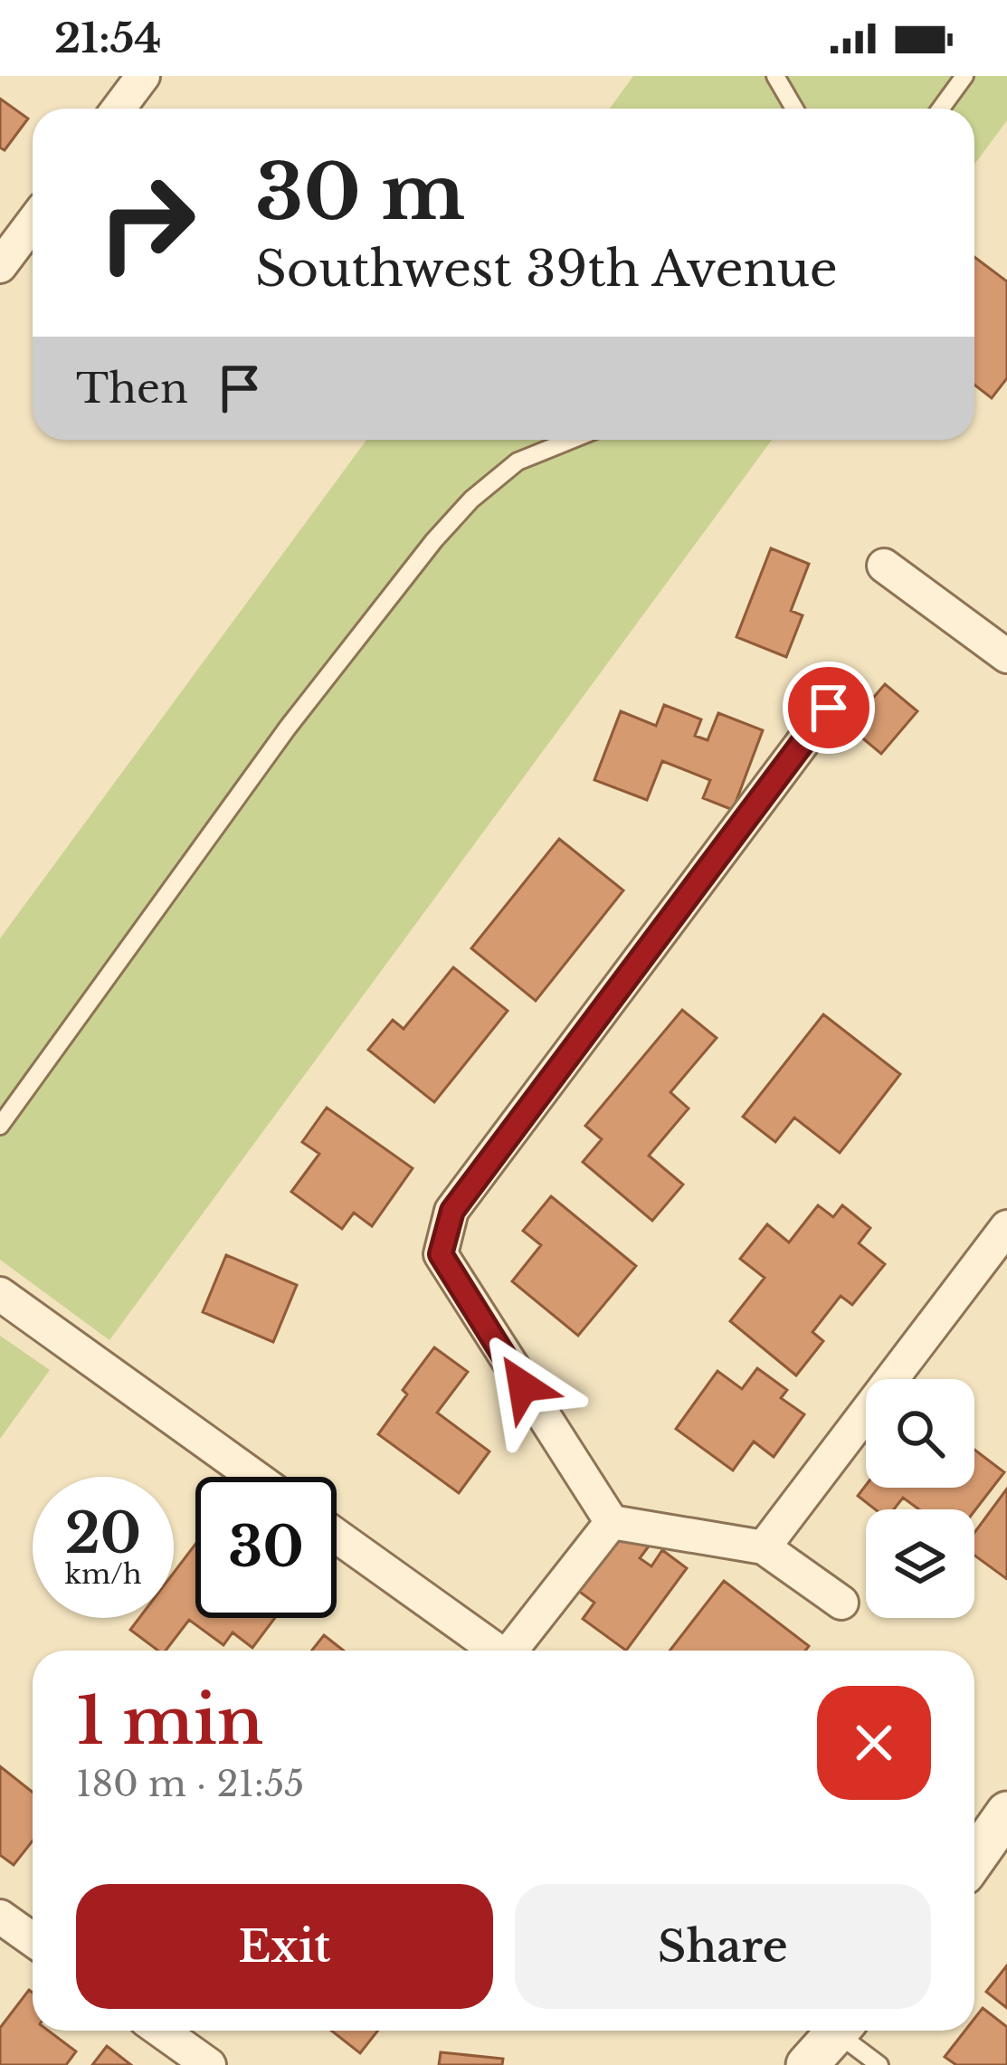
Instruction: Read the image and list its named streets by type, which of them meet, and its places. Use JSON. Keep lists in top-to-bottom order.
{
  "page": {
    "status": "21:54",
    "turn": ["30 m", "Southwest 39th Avenue"],
    "then": "Then",
    "speed": "20 km/h",
    "limit": "30",
    "heading": ["1 min", "180 m · 21:55"],
    "buttons": ["Exit", "Share"]
  }
}
